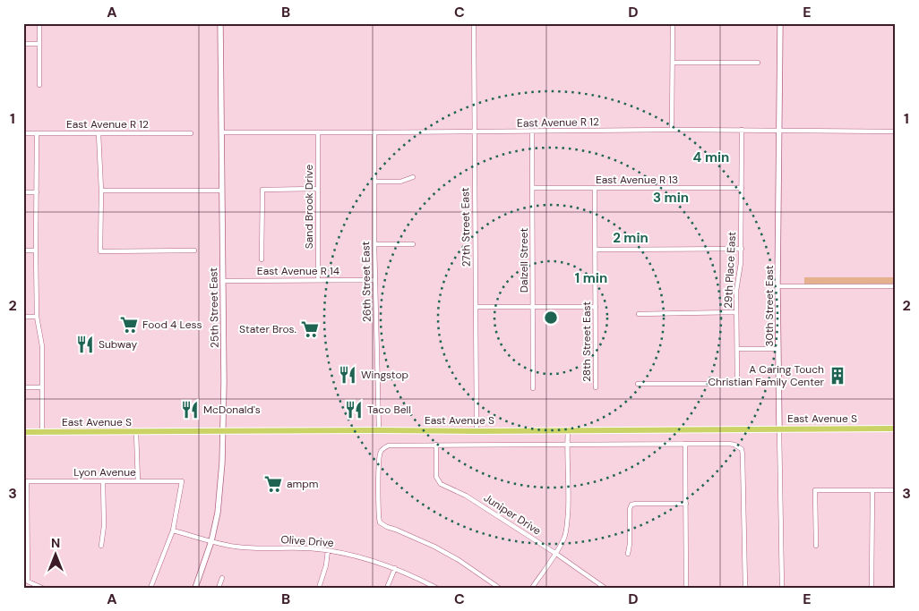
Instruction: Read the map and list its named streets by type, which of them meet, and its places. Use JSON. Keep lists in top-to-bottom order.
{
  "streets": {
    "main road": ["30th Street East", "25th Street East", "East Avenue S"],
    "street": [
      "East Avenue R 12",
      "East Avenue R 13",
      "Sand Brook Drive",
      "27th Street East",
      "Dalzell Street",
      "29th Place East",
      "East Avenue R 14",
      "26th Street East",
      "28th Street East",
      "Lyon Avenue",
      "Juniper Drive",
      "Olive Drive"
    ]
  },
  "crossings": [
    ["East Avenue R 12", "Sand Brook Drive"],
    ["East Avenue R 12", "27th Street East"],
    ["East Avenue R 12", "Dalzell Street"],
    ["East Avenue R 12", "29th Place East"],
    ["East Avenue R 12", "26th Street East"],
    ["East Avenue R 12", "30th Street East"],
    ["East Avenue R 12", "25th Street East"],
    ["East Avenue R 13", "Dalzell Street"],
    ["East Avenue R 13", "29th Place East"],
    ["East Avenue R 13", "28th Street East"],
    ["Sand Brook Drive", "East Avenue R 14"],
    ["27th Street East", "East Avenue S"],
    ["East Avenue R 14", "26th Street East"],
    ["East Avenue R 14", "25th Street East"],
    ["26th Street East", "East Avenue S"],
    ["30th Street East", "East Avenue S"],
    ["25th Street East", "East Avenue S"],
    ["25th Street East", "Olive Drive"],
    ["Lyon Avenue", "Olive Drive"]
  ],
  "places": {
    "supermarket": ["Food 4 Less", "Stater Bros.", "ampm"],
    "restaurant": [
      "Subway",
      "Wingstop",
      "McDonald's",
      "Taco Bell"
    ],
    "building": ["A Caring Touch Christian Family Center"]
  },
  "north": "top",
  "grid": {
    "columns": [
      "A",
      "B",
      "C",
      "D",
      "E"
    ],
    "rows": ["1", "2", "3"]
  },
  "rings": [
    "4 min",
    "3 min",
    "2 min",
    "1 min"
  ]
}
